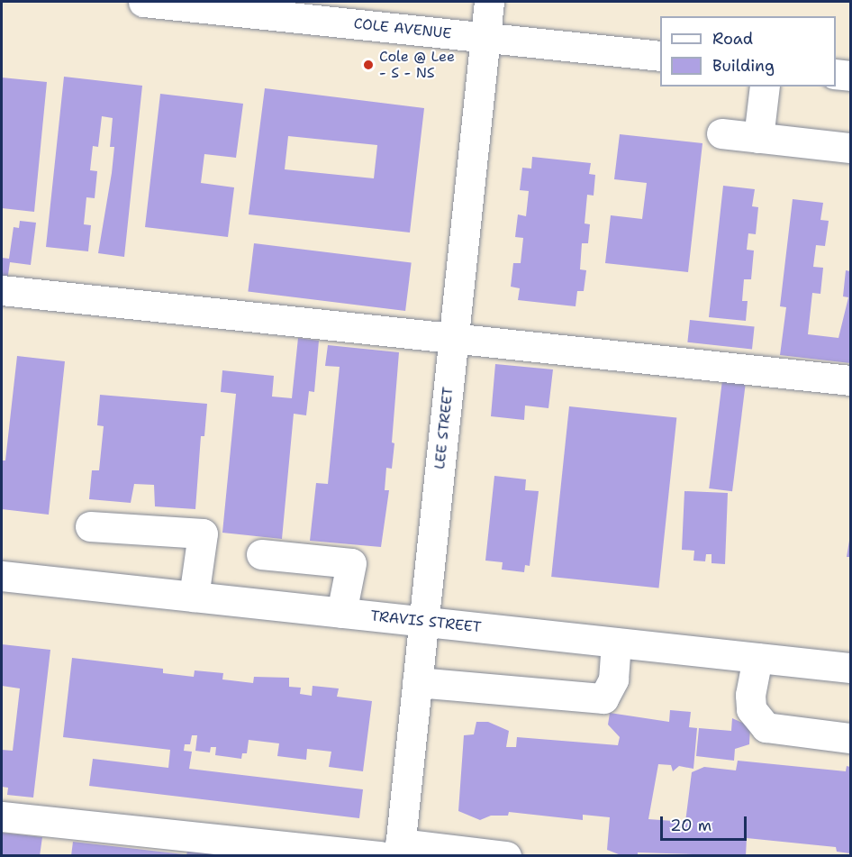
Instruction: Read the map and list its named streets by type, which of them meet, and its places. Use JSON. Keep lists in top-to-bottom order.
{
  "streets": {
    "street": ["COLE AVENUE", "LEE STREET", "TRAVIS STREET"]
  },
  "crossings": [
    ["COLE AVENUE", "LEE STREET"],
    ["LEE STREET", "TRAVIS STREET"]
  ],
  "places": ["Cole @ Lee - S - NS"],
  "legend": ["Road", "Building"],
  "scale_bar": "20 m"
}
